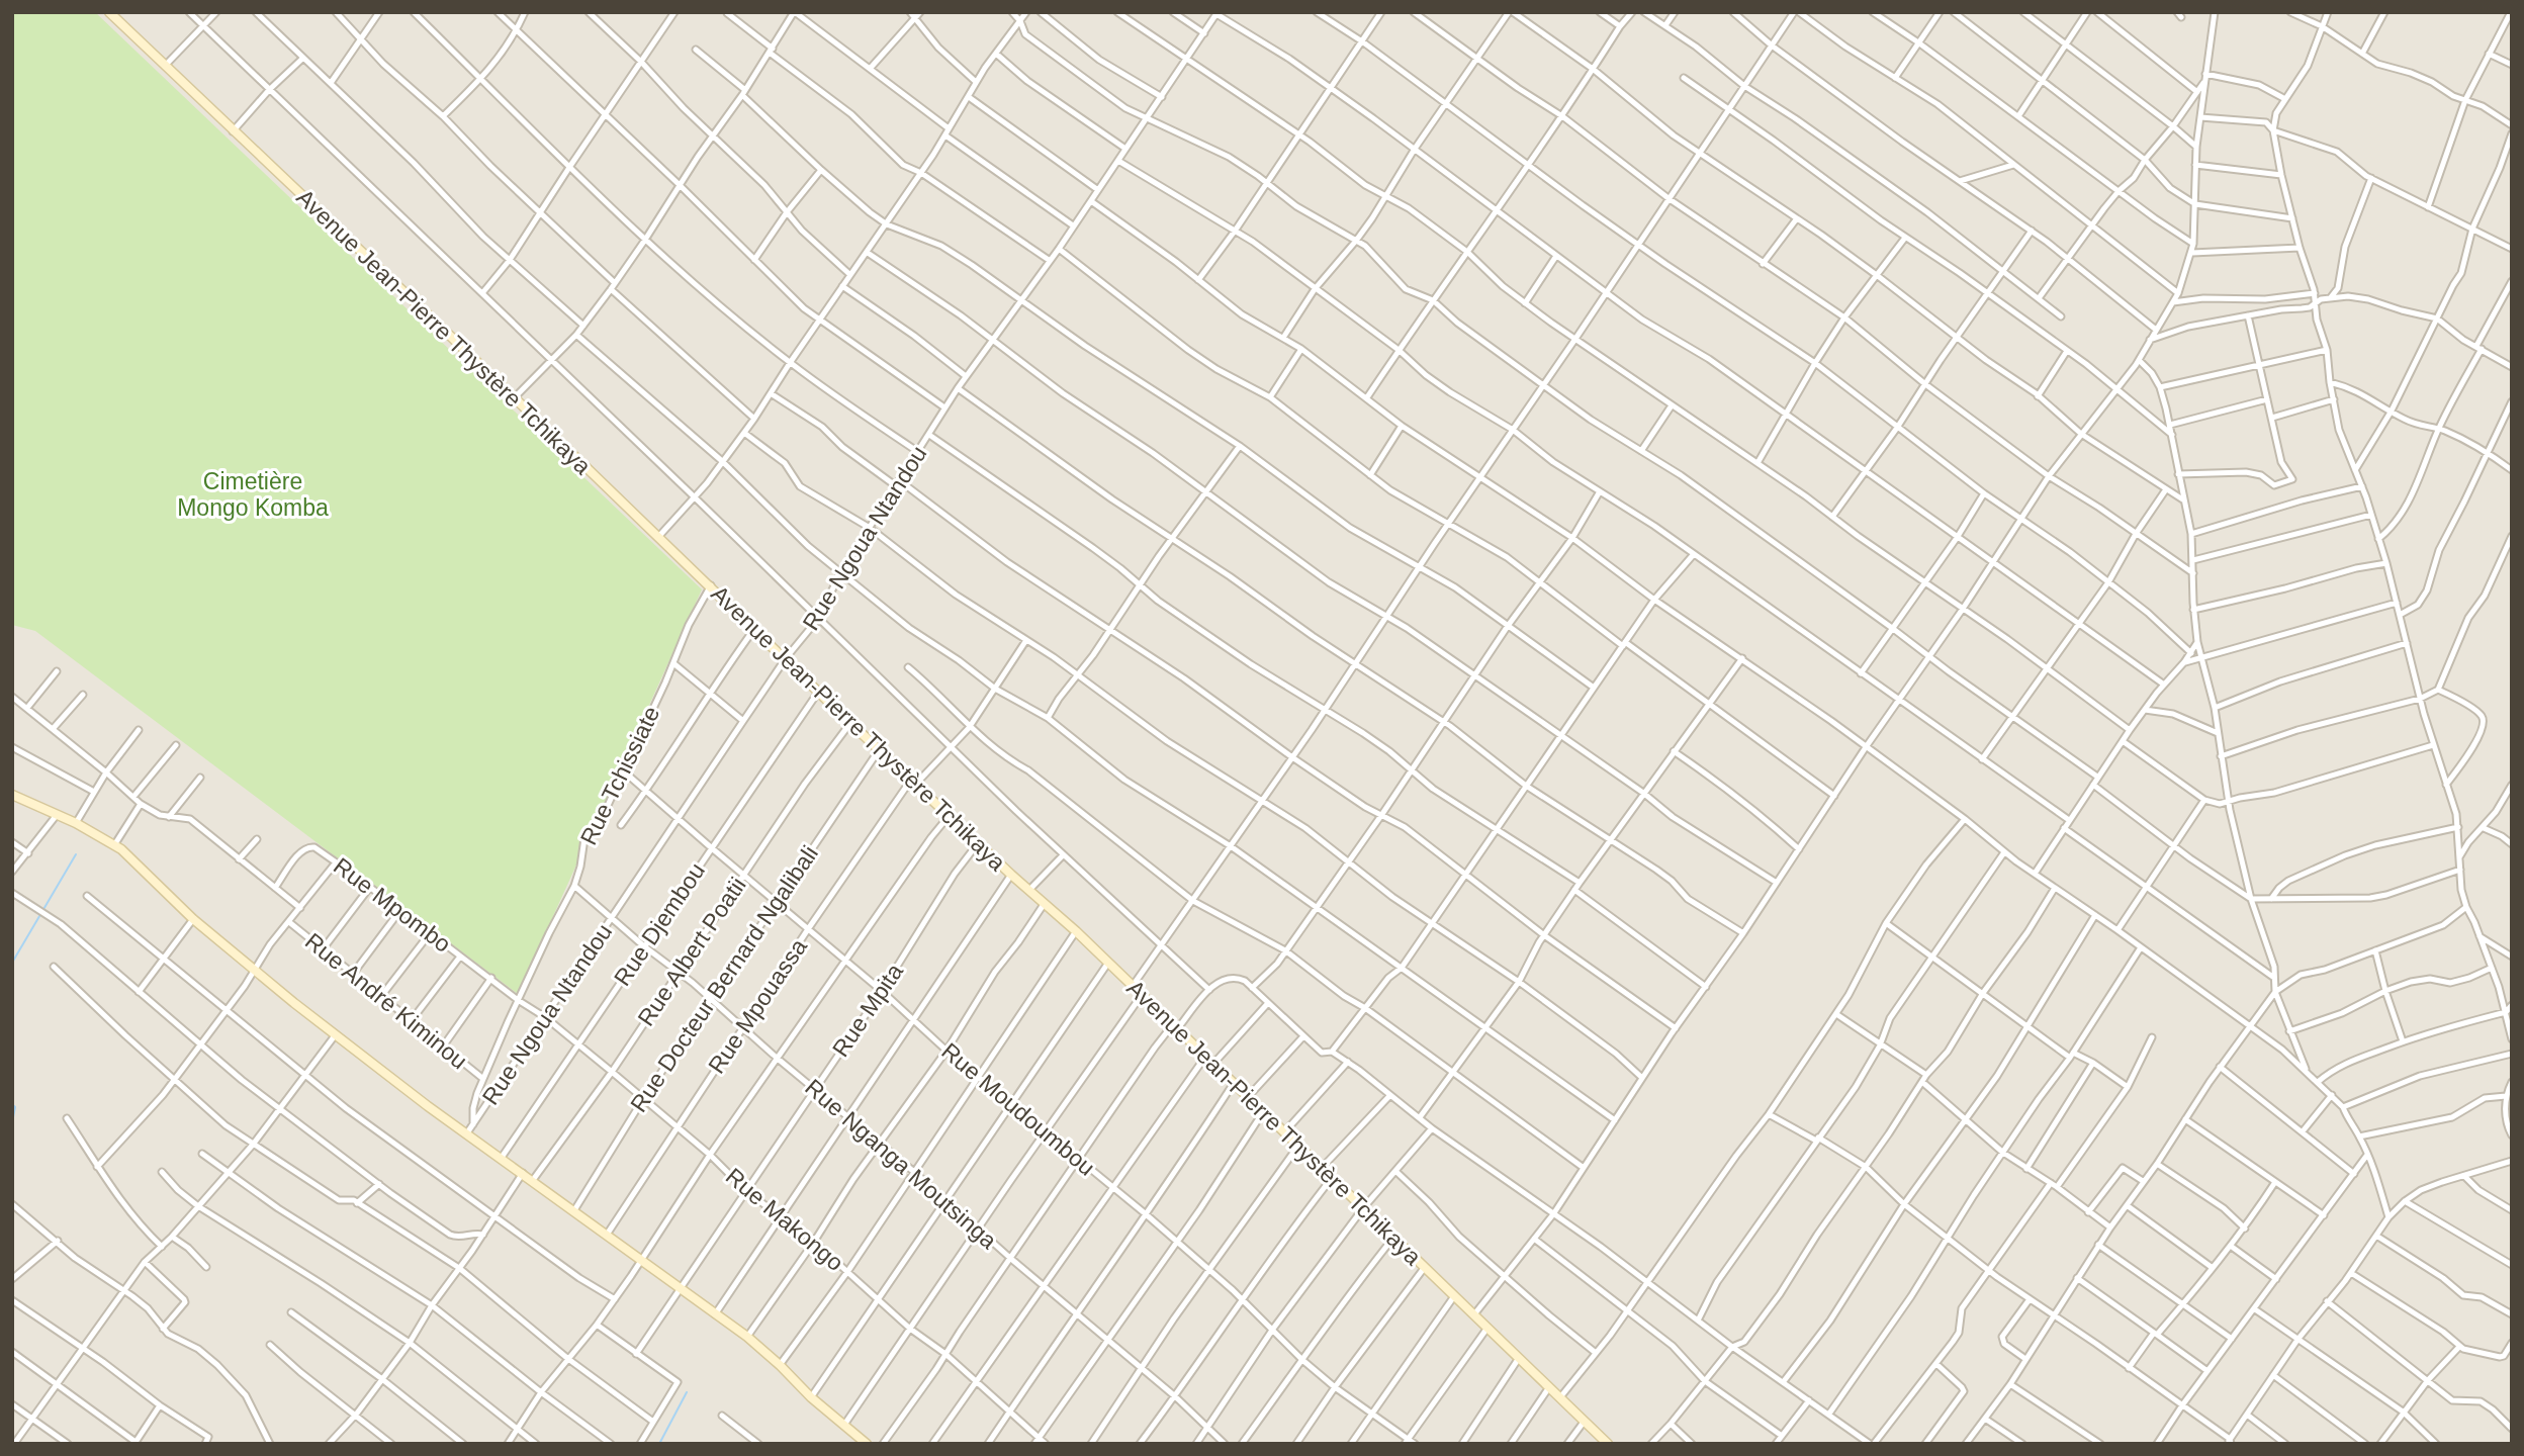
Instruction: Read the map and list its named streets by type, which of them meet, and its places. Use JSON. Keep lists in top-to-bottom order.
{
  "streets": {
    "street": [
      "Avenue Jean-Pierre Thystère Tchikaya",
      "Rue Ngoua Ntandou",
      "Rue Tchissiate",
      "Rue Mpombo",
      "Rue Djembou",
      "Rue Albert Poatii",
      "Rue Docteur Bernard Ngalibali",
      "Rue André Kiminou",
      "Rue Mpouassa",
      "Rue Mpita",
      "Rue Moudoumbou",
      "Rue Nganga Moutsinga",
      "Rue Makongo"
    ]
  },
  "crossings": [
    ["Avenue Jean-Pierre Thystère Tchikaya", "Rue Ngoua Ntandou"],
    ["Avenue Jean-Pierre Thystère Tchikaya", "Rue Tchissiate"],
    ["Avenue Jean-Pierre Thystère Tchikaya", "Rue Djembou"],
    ["Avenue Jean-Pierre Thystère Tchikaya", "Rue Albert Poatii"],
    ["Avenue Jean-Pierre Thystère Tchikaya", "Rue Docteur Bernard Ngalibali"],
    ["Avenue Jean-Pierre Thystère Tchikaya", "Rue Mpouassa"],
    ["Avenue Jean-Pierre Thystère Tchikaya", "Rue Mpita"],
    ["Rue Ngoua Ntandou", "Rue Tchissiate"],
    ["Rue Ngoua Ntandou", "Rue Moudoumbou"],
    ["Rue Ngoua Ntandou", "Rue Nganga Moutsinga"],
    ["Rue Ngoua Ntandou", "Rue Makongo"],
    ["Rue Tchissiate", "Rue Mpombo"],
    ["Rue Tchissiate", "Rue André Kiminou"],
    ["Rue Tchissiate", "Rue Moudoumbou"],
    ["Rue Tchissiate", "Rue Nganga Moutsinga"],
    ["Rue Tchissiate", "Rue Makongo"],
    ["Rue Mpombo", "Rue Makongo"],
    ["Rue Djembou", "Rue Moudoumbou"],
    ["Rue Djembou", "Rue Nganga Moutsinga"],
    ["Rue Djembou", "Rue Makongo"],
    ["Rue Albert Poatii", "Rue Moudoumbou"],
    ["Rue Albert Poatii", "Rue Nganga Moutsinga"],
    ["Rue Albert Poatii", "Rue Makongo"],
    ["Rue Docteur Bernard Ngalibali", "Rue Moudoumbou"],
    ["Rue Docteur Bernard Ngalibali", "Rue Nganga Moutsinga"],
    ["Rue Docteur Bernard Ngalibali", "Rue Makongo"],
    ["Rue Mpouassa", "Rue Moudoumbou"],
    ["Rue Mpouassa", "Rue Nganga Moutsinga"],
    ["Rue Mpouassa", "Rue Makongo"],
    ["Rue Mpita", "Rue Moudoumbou"],
    ["Rue Mpita", "Rue Nganga Moutsinga"],
    ["Rue Mpita", "Rue Makongo"]
  ],
  "parks": ["Cimetière Mongo Komba"]
}
